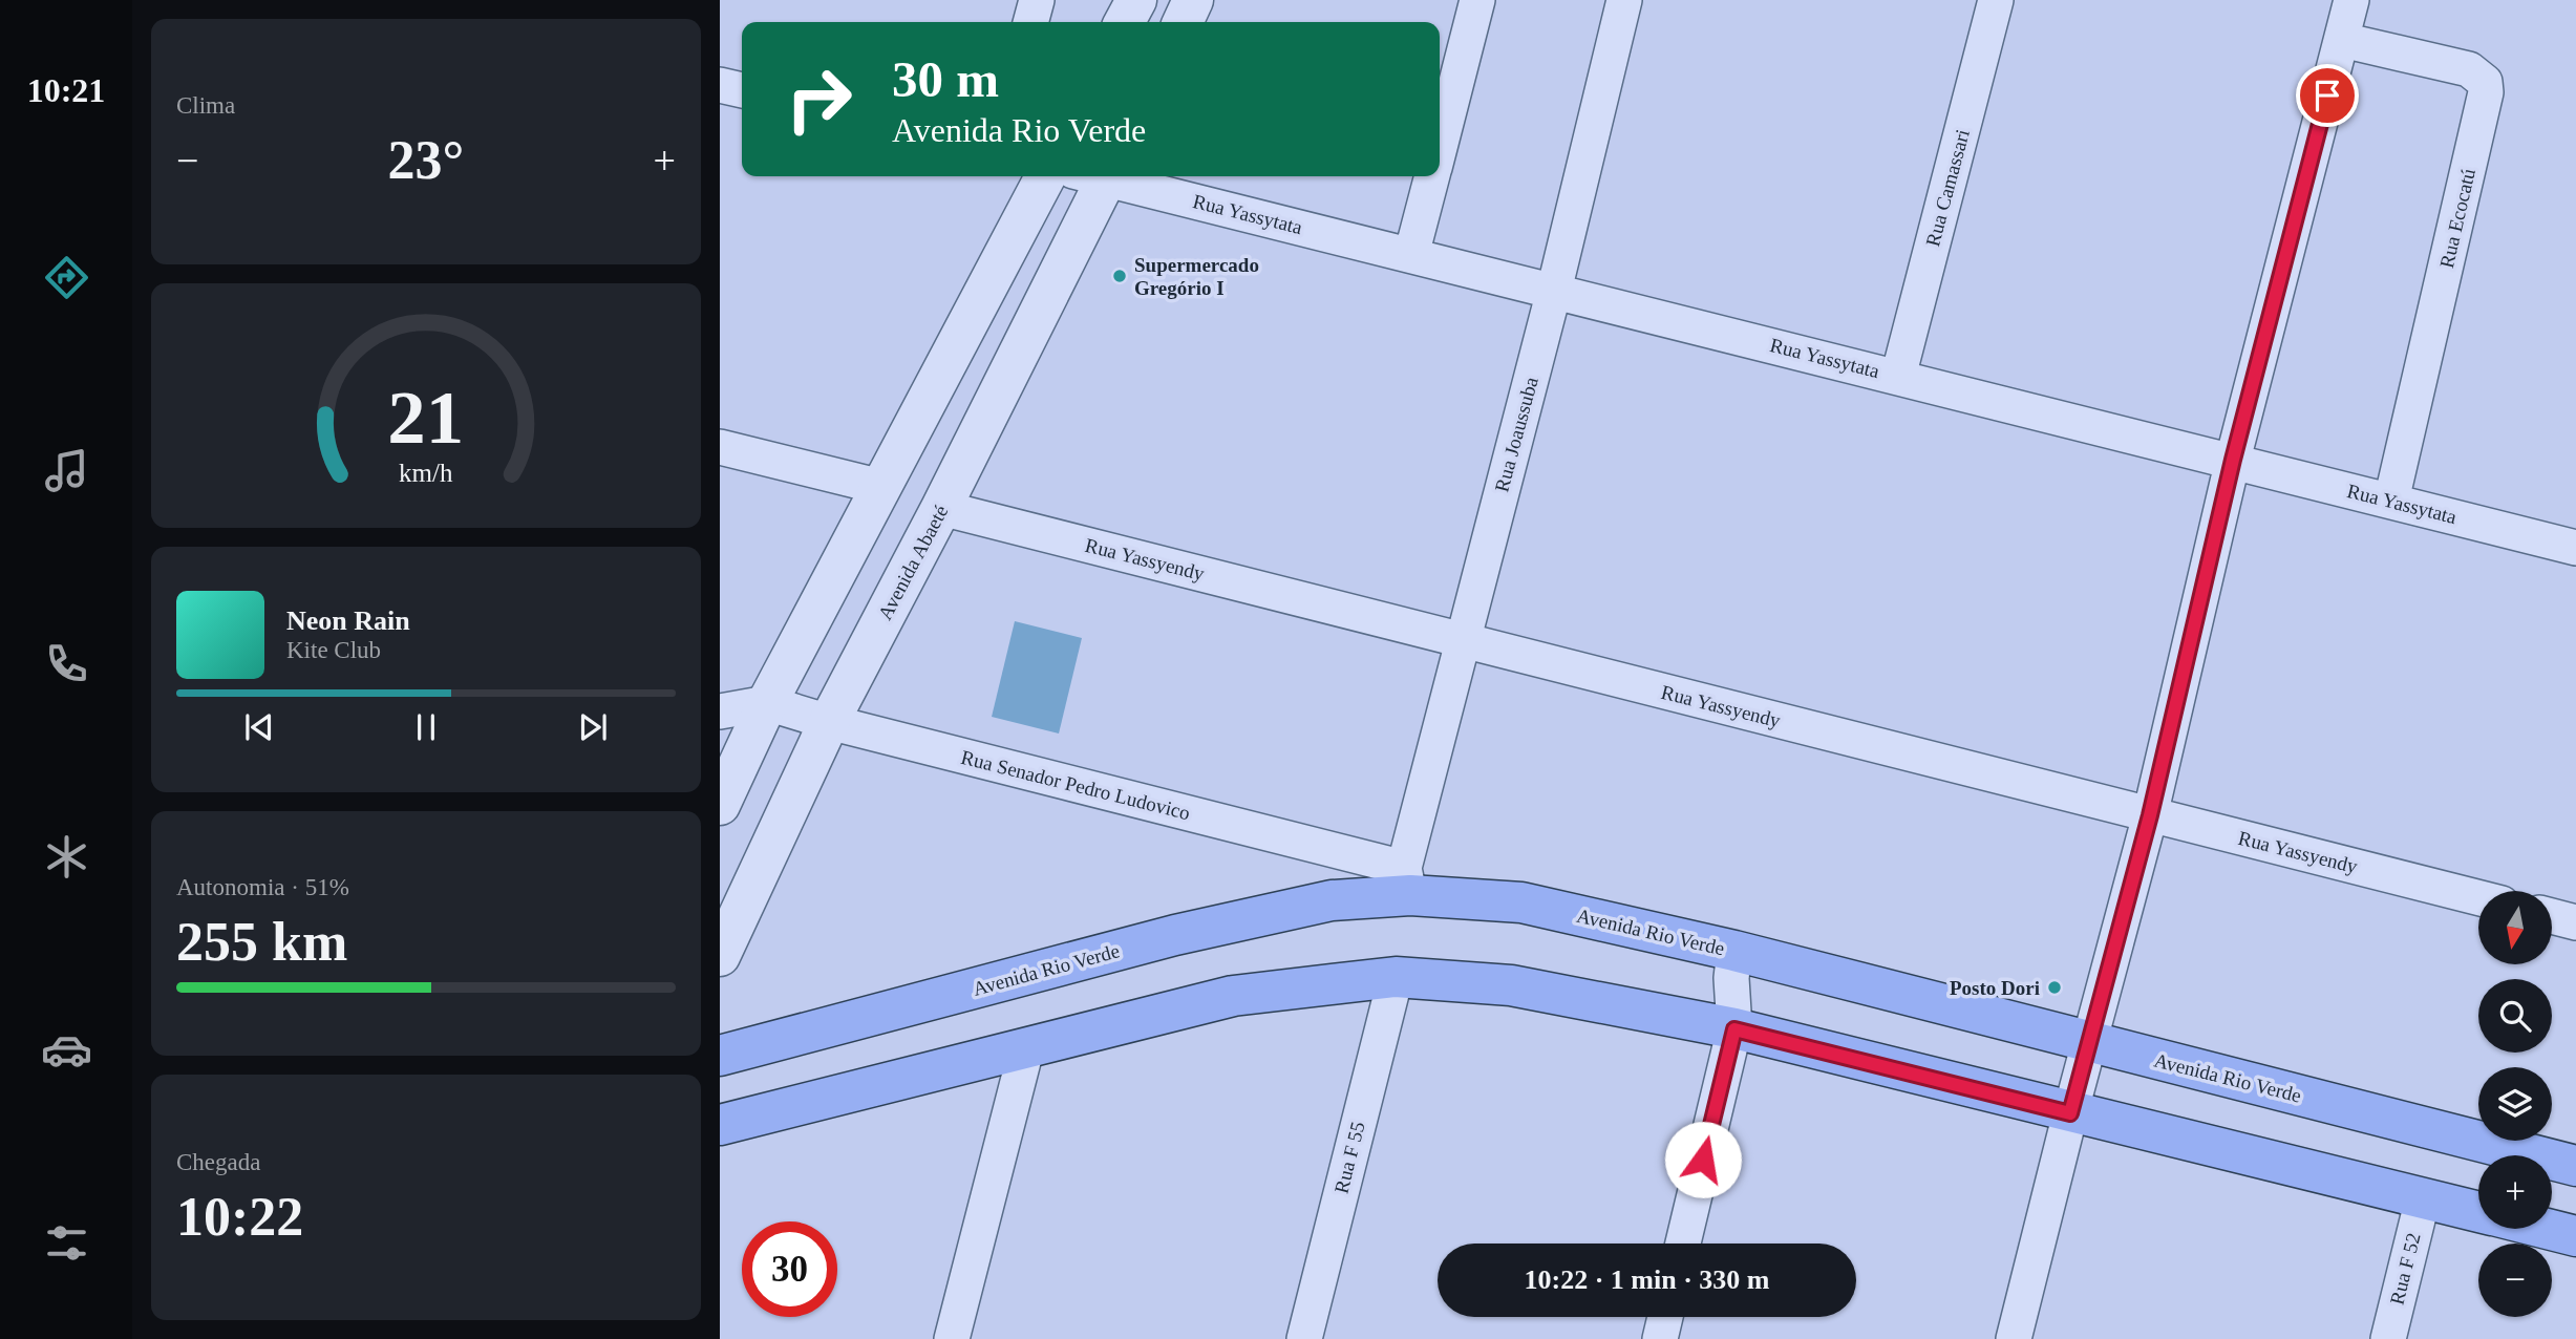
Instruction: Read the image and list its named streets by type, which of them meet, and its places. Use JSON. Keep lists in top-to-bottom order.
{
  "streets": {
    "main road": ["Avenida Rio Verde"],
    "street": [
      "Rua Camassari",
      "Rua Yassytata",
      "Rua Ecocatú",
      "Rua Joaussuba",
      "Rua Yassyendy",
      "Avenida Abaeté",
      "Rua Senador Pedro Ludovico",
      "Rua F 55",
      "Rua F 52"
    ]
  },
  "crossings": [
    ["Rua Camassari", "Rua Yassytata"],
    ["Rua Yassytata", "Rua Ecocatú"],
    ["Rua Yassytata", "Rua Joaussuba"],
    ["Rua Joaussuba", "Rua Yassyendy"],
    ["Rua Joaussuba", "Rua Senador Pedro Ludovico"],
    ["Rua Joaussuba", "Avenida Rio Verde"],
    ["Rua Yassyendy", "Avenida Abaeté"],
    ["Avenida Abaeté", "Rua Senador Pedro Ludovico"],
    ["Rua Senador Pedro Ludovico", "Avenida Rio Verde"]
  ],
  "places": ["Supermercado Gregório I", "Posto Dori"],
  "north": "bottom",
  "page": {
    "tabs": "10:21",
    "tile": [
      "Clima",
      ["Autonomia · 51%", "255 km"],
      ["Chegada", "10:22"]
    ],
    "turn": ["30 m", "Avenida Rio Verde"],
    "heat": ["−", "23°", "+"],
    "song": ["Neon Rain", "Kite Club"],
    "map_buttons": ["+", "−"],
    "limit": "30",
    "trip": "10:22 · 1 min · 330 m",
    "gauge": ["21", "km/h"]
  }
}
